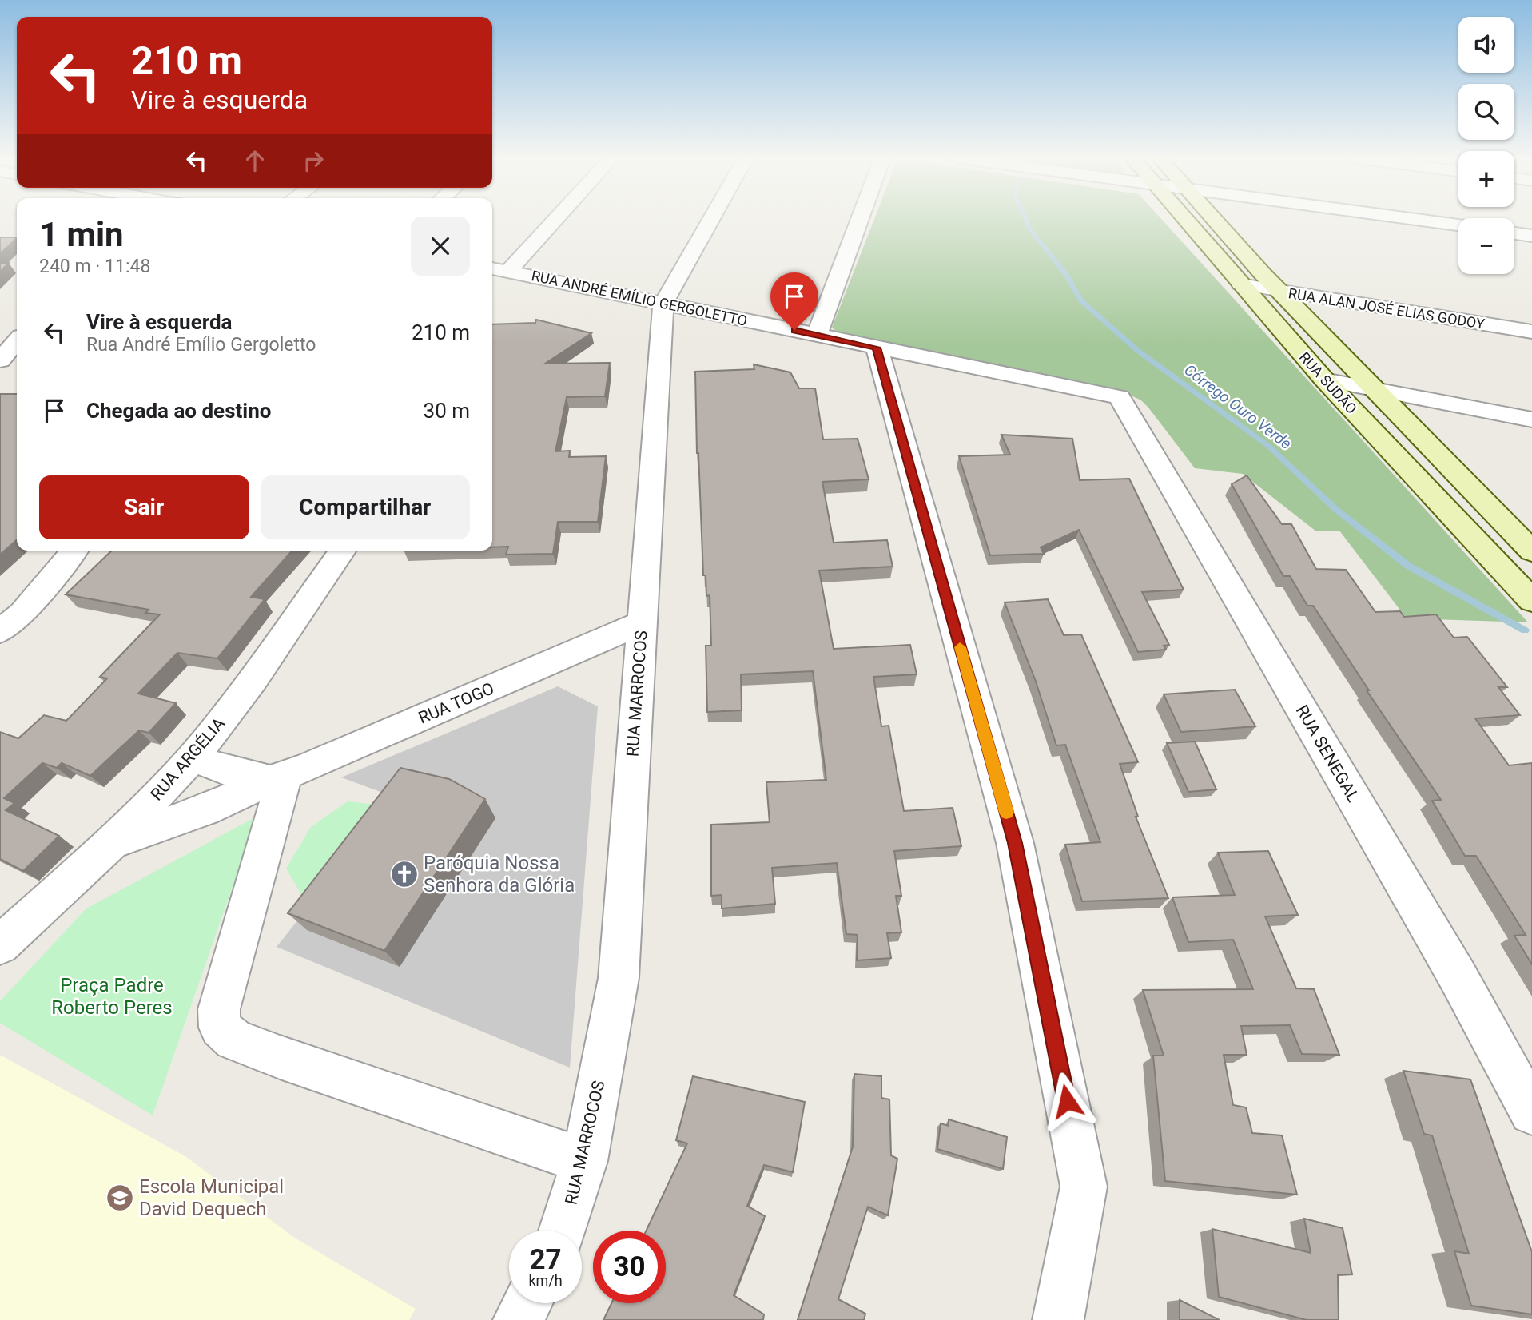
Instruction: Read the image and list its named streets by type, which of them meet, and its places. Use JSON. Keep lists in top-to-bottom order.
{
  "streets": {
    "street": [
      "RUA ANDRÉ EMÍLIO GERGOLETTO",
      "RUA ALAN JOSÉ ELIAS GODOY",
      "RUA SUDÃO",
      "RUA MARROCOS",
      "RUA TOGO",
      "RUA SENEGAL",
      "RUA ARGÉLIA"
    ]
  },
  "crossings": [
    ["RUA ANDRÉ EMÍLIO GERGOLETTO", "RUA MARROCOS"],
    ["RUA ANDRÉ EMÍLIO GERGOLETTO", "RUA SENEGAL"],
    ["RUA ALAN JOSÉ ELIAS GODOY", "RUA SUDÃO"],
    ["RUA MARROCOS", "RUA TOGO"],
    ["RUA TOGO", "RUA ARGÉLIA"]
  ],
  "water": ["Córrego Ouro Verde"],
  "parks": ["Praça Padre Roberto Peres"],
  "places": {
    "church": ["Paróquia Nossa Senhora da Glória"],
    "school or university": ["Escola Municipal David Dequech"]
  },
  "page": {
    "map_buttons": ["+", "−"],
    "turn": ["210 m", "Vire à esquerda"],
    "heading": ["1 min", "240 m · 11:48"],
    "list": [
      {
        "name": "Vire à esquerda",
        "note": "Rua André Emílio Gergoletto",
        "value": "210 m"
      },
      {
        "name": "Chegada ao destino",
        "value": "30 m"
      }
    ],
    "buttons": ["Sair", "Compartilhar"],
    "speed": "27 km/h",
    "limit": "30"
  }
}
